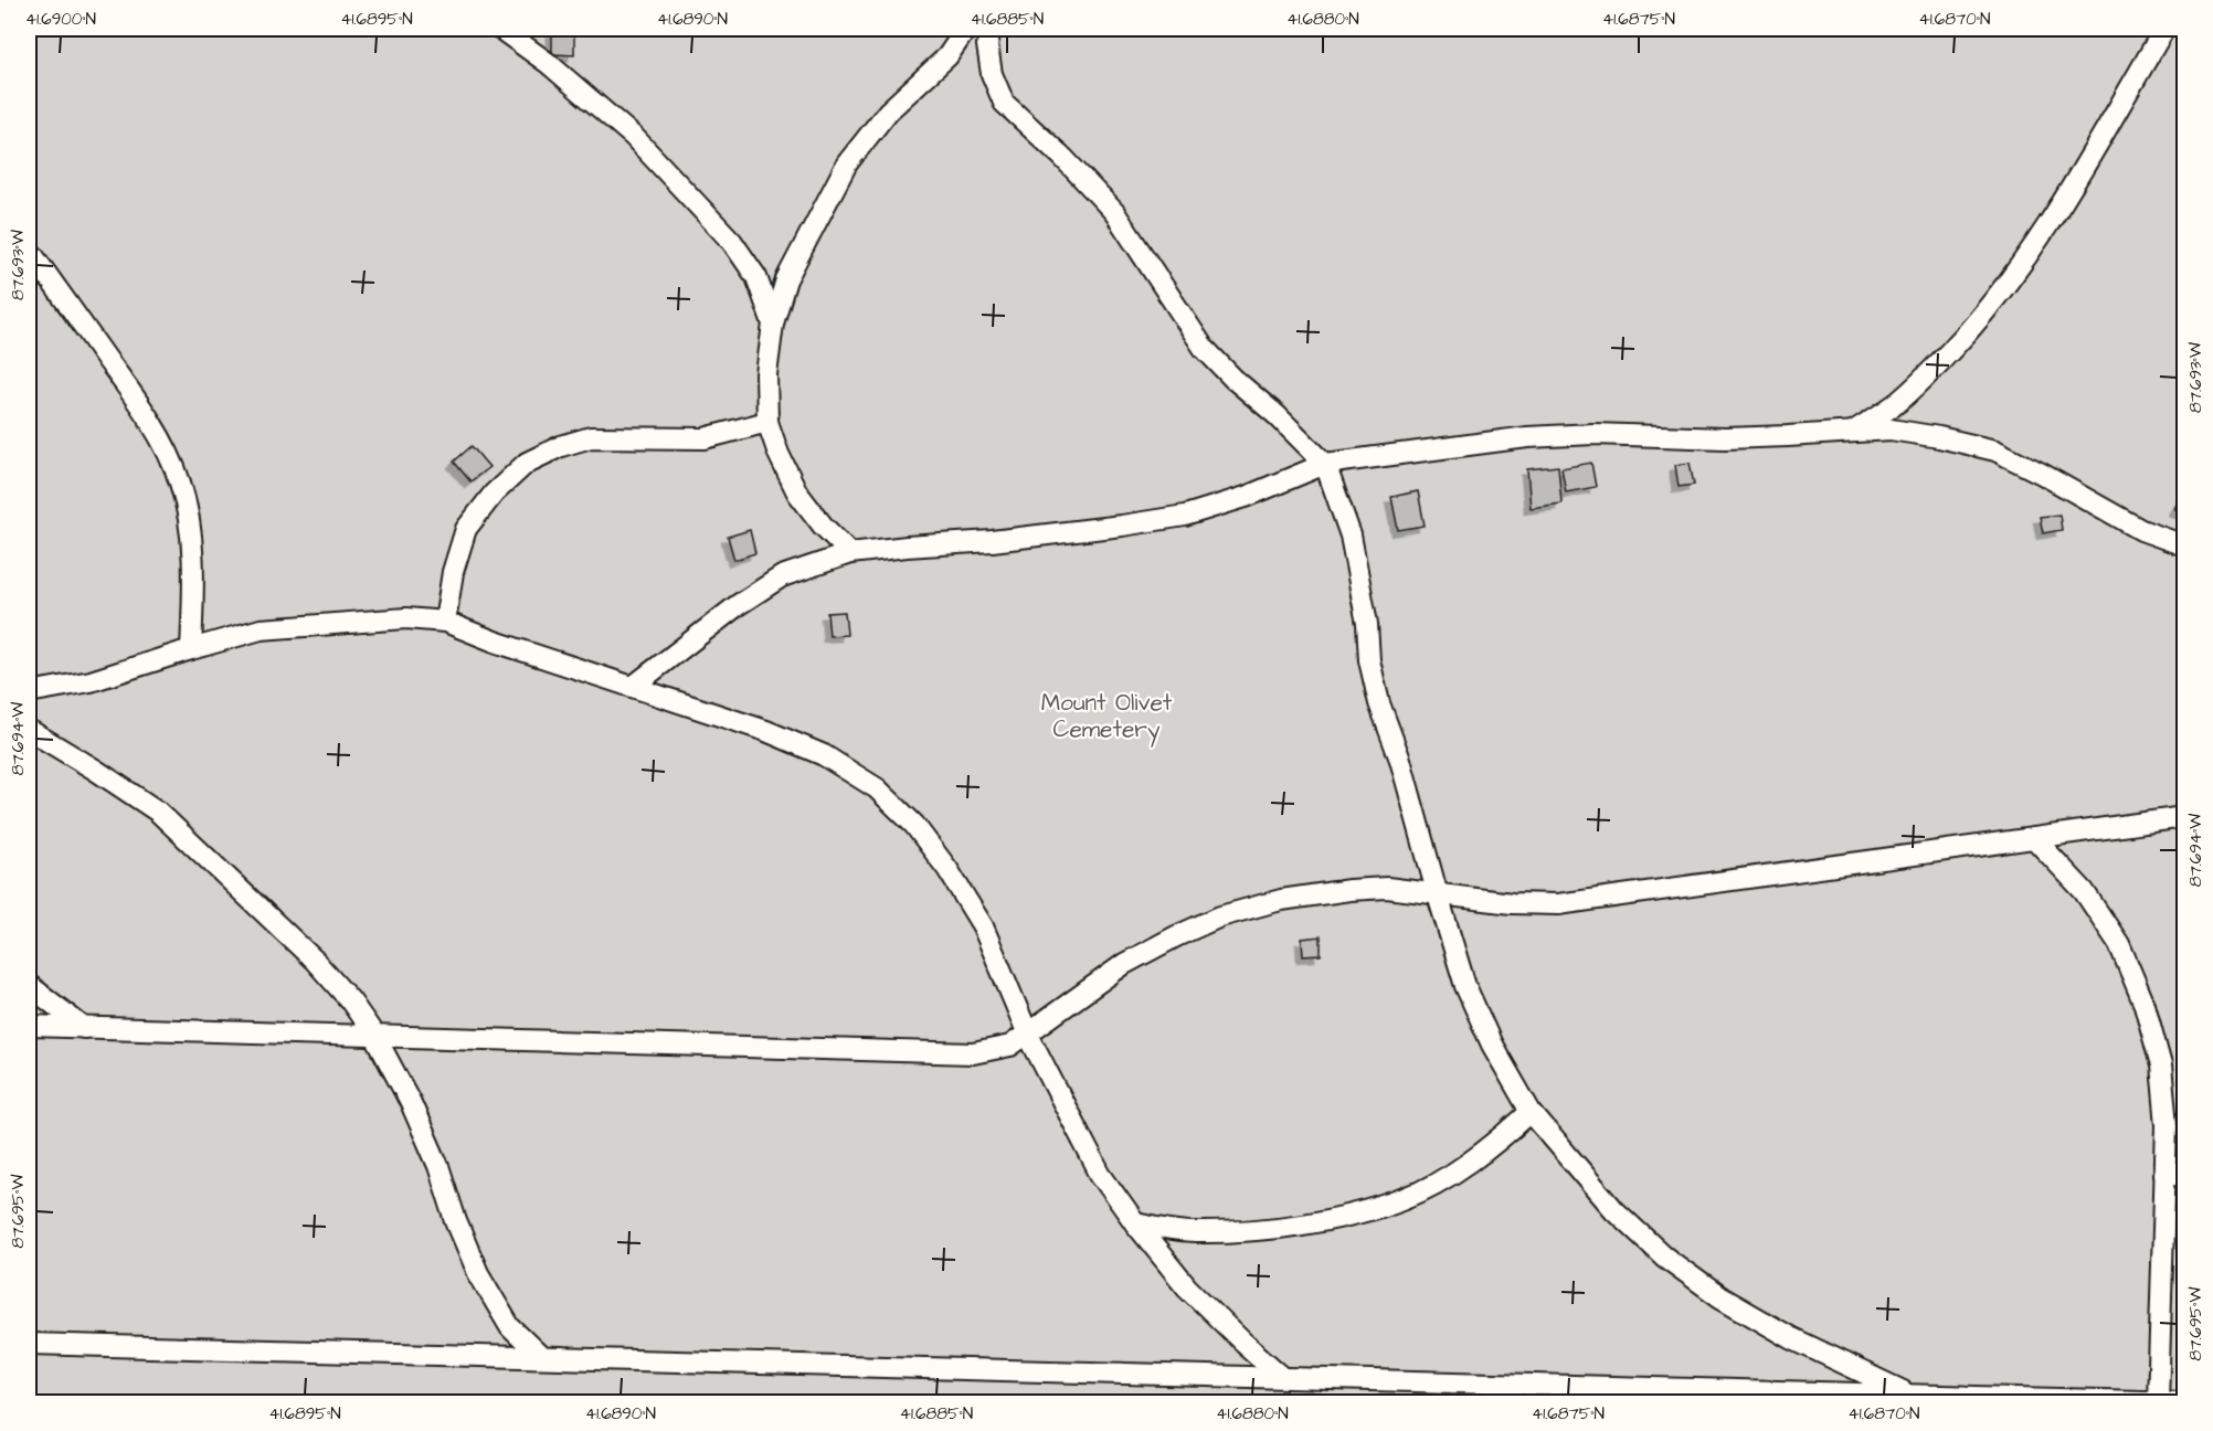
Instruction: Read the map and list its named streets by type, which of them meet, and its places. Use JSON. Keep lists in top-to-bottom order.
{
  "parks": ["Mount Olivet Cemetery"],
  "coordinates": [
    "41.6900°N",
    "41.6895°N",
    "41.6890°N",
    "41.6885°N",
    "41.6880°N",
    "41.6875°N",
    "41.6870°N",
    "87.693°W",
    "87.694°W",
    "87.695°W"
  ]
}
